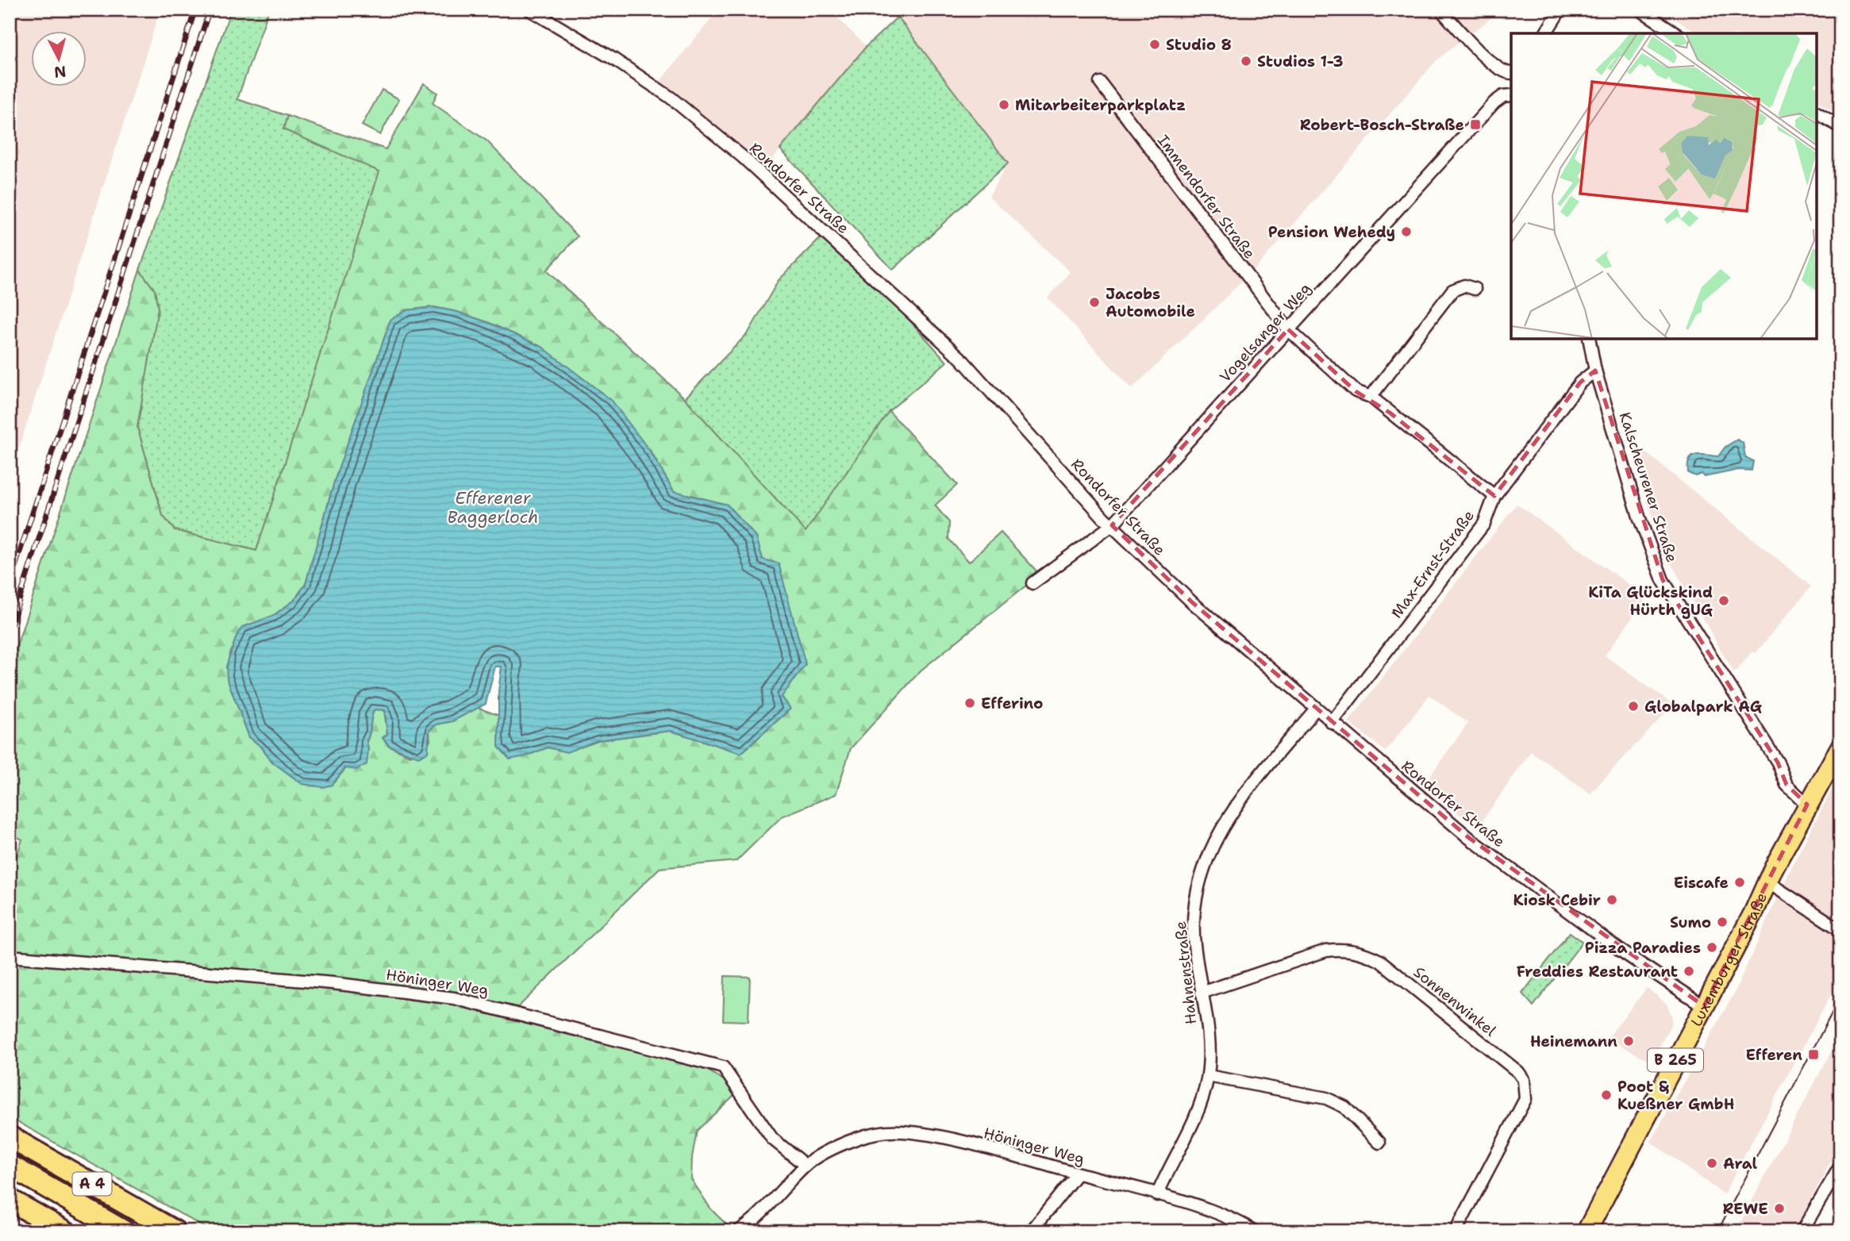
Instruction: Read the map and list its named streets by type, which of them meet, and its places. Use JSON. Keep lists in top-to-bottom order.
{
  "streets": {
    "highway": ["A 4"],
    "main road": ["Luxemburger Straße", "B 265"],
    "street": [
      "Rondorfer Straße",
      "Immendorfer Straße",
      "Vogelsanger Weg",
      "Kalscheurener Straße",
      "Max-Ernst-Straße",
      "Hahnenstraße",
      "Höninger Weg",
      "Sonnenwinkel"
    ]
  },
  "crossings": [
    ["Rondorfer Straße", "Vogelsanger Weg"],
    ["Rondorfer Straße", "Max-Ernst-Straße"],
    ["Rondorfer Straße", "Luxemburger Straße"],
    ["Rondorfer Straße", "Hahnenstraße"],
    ["Immendorfer Straße", "Vogelsanger Weg"],
    ["Immendorfer Straße", "Max-Ernst-Straße"],
    ["Kalscheurener Straße", "Max-Ernst-Straße"],
    ["Kalscheurener Straße", "Luxemburger Straße"],
    ["Hahnenstraße", "Höninger Weg"],
    ["Hahnenstraße", "Sonnenwinkel"]
  ],
  "water": ["Efferener Baggerloch"],
  "places": {
    "other": [
      "Studio 8",
      "Studios 1-3",
      "Mitarbeiterparkplatz",
      "Pension Wehedy",
      "Jacobs Automobile",
      "KiTa Glückskind Hürth gUG",
      "Efferino",
      "Globalpark AG",
      "Eiscafe",
      "Kiosk Cebir",
      "Sumo",
      "Pizza Paradies",
      "Freddies Restaurant",
      "Heinemann",
      "Poot & Kueßner GmbH",
      "Aral",
      "REWE"
    ],
    "transit": ["Robert-Bosch-Straße", "Efferen"]
  },
  "north": "bottom"
}
